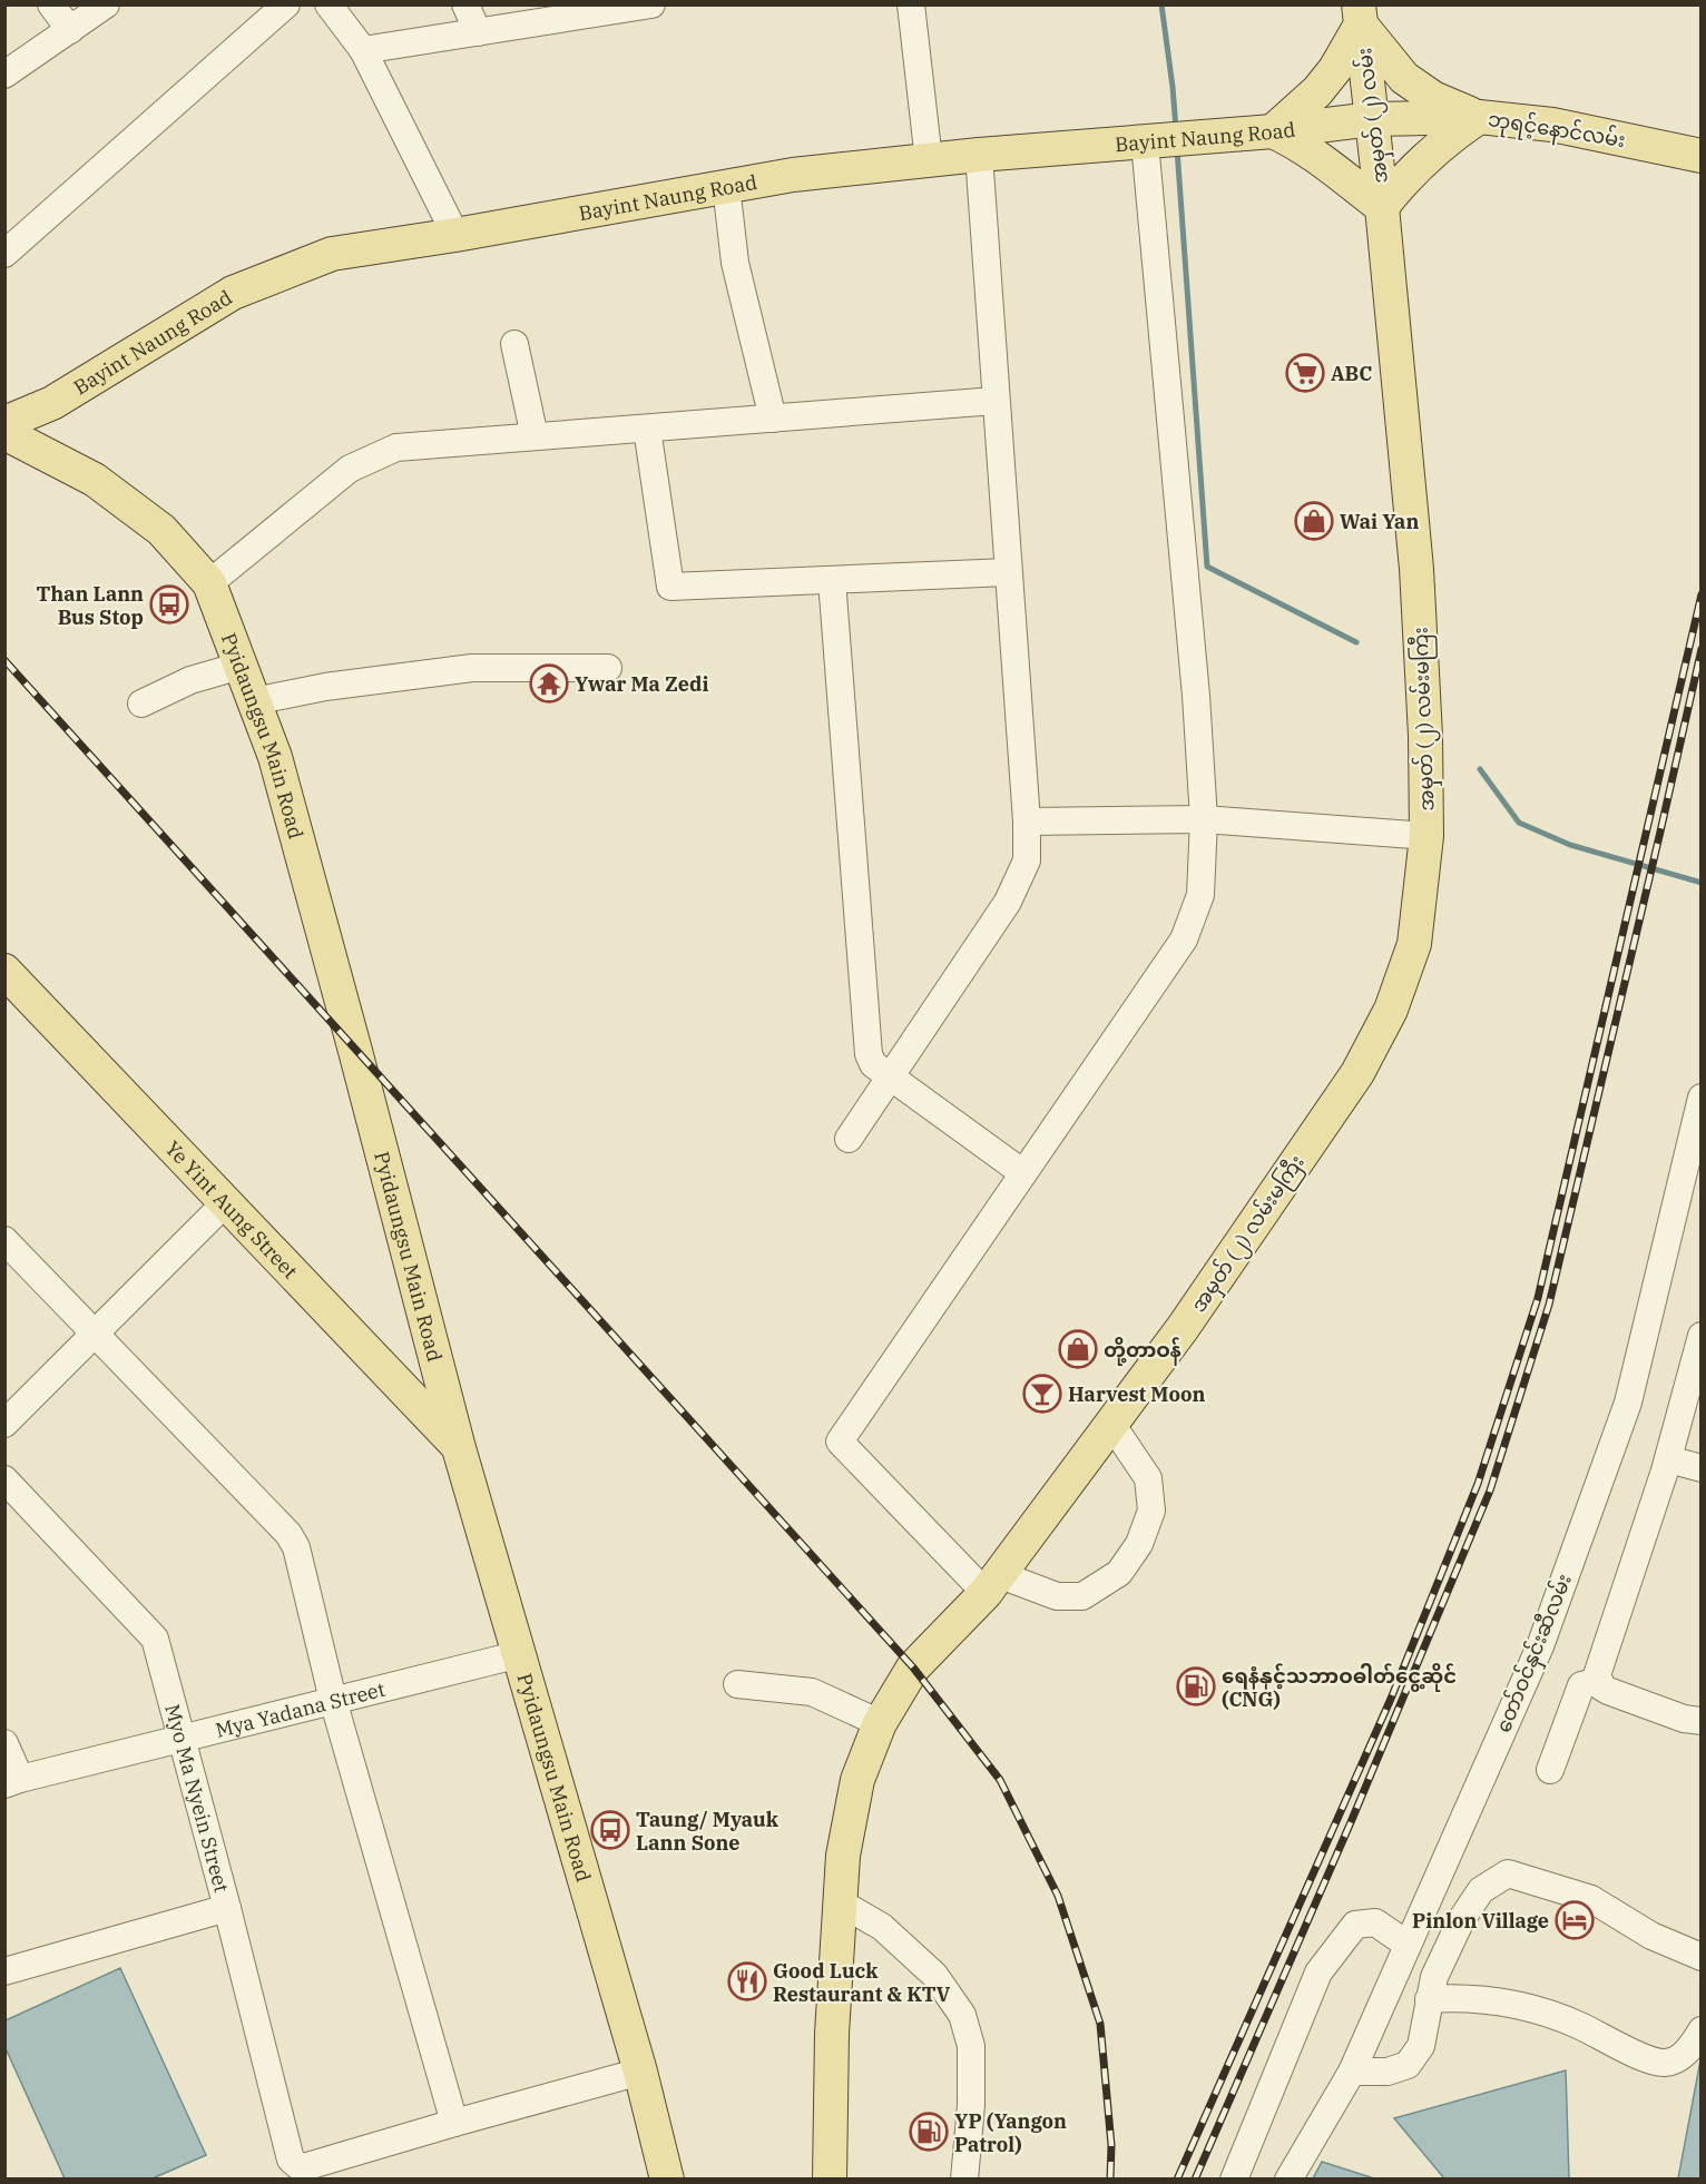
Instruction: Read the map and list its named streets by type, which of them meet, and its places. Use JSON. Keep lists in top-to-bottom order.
{
  "streets": {
    "main road": [
      "အမှတ် (၂) လမ်း",
      "ဘုရင့်နောင်လမ်း",
      "Bayint Naung Road",
      "အမှတ် (၂) လမ်းမကြီး",
      "Pyidaungsu Main Road",
      "Ye Yint Aung Street"
    ],
    "street": ["တော်ဝင်နှင်းဆီလမ်း", "Mya Yadana Street", "Myo Ma Nyein Street"]
  },
  "crossings": [
    ["အမှတ် (၂) လမ်း", "ဘုရင့်နောင်လမ်း"],
    ["အမှတ် (၂) လမ်း", "Bayint Naung Road"],
    ["အမှတ် (၂) လမ်း", "အမှတ် (၂) လမ်းမကြီး"],
    ["ဘုရင့်နောင်လမ်း", "Bayint Naung Road"],
    ["Pyidaungsu Main Road", "Ye Yint Aung Street"],
    ["Pyidaungsu Main Road", "Mya Yadana Street"],
    ["Mya Yadana Street", "Myo Ma Nyein Street"]
  ],
  "places": {
    "supermarket": ["ABC"],
    "shop": ["Wai Yan", "တို့တာဝန်"],
    "bus stop": ["Than Lann Bus Stop", "Taung/ Myauk Lann Sone"],
    "temple": ["Ywar Ma Zedi"],
    "bar": ["Harvest Moon"],
    "fuel station": ["ရေနံနှင့်သဘာဝဓါတ်ငွေ့ဆိုင် (CNG)", "YP (Yangon Patrol)"],
    "hotel": ["Pinlon Village"],
    "restaurant": ["Good Luck Restaurant & KTV"]
  }
}
